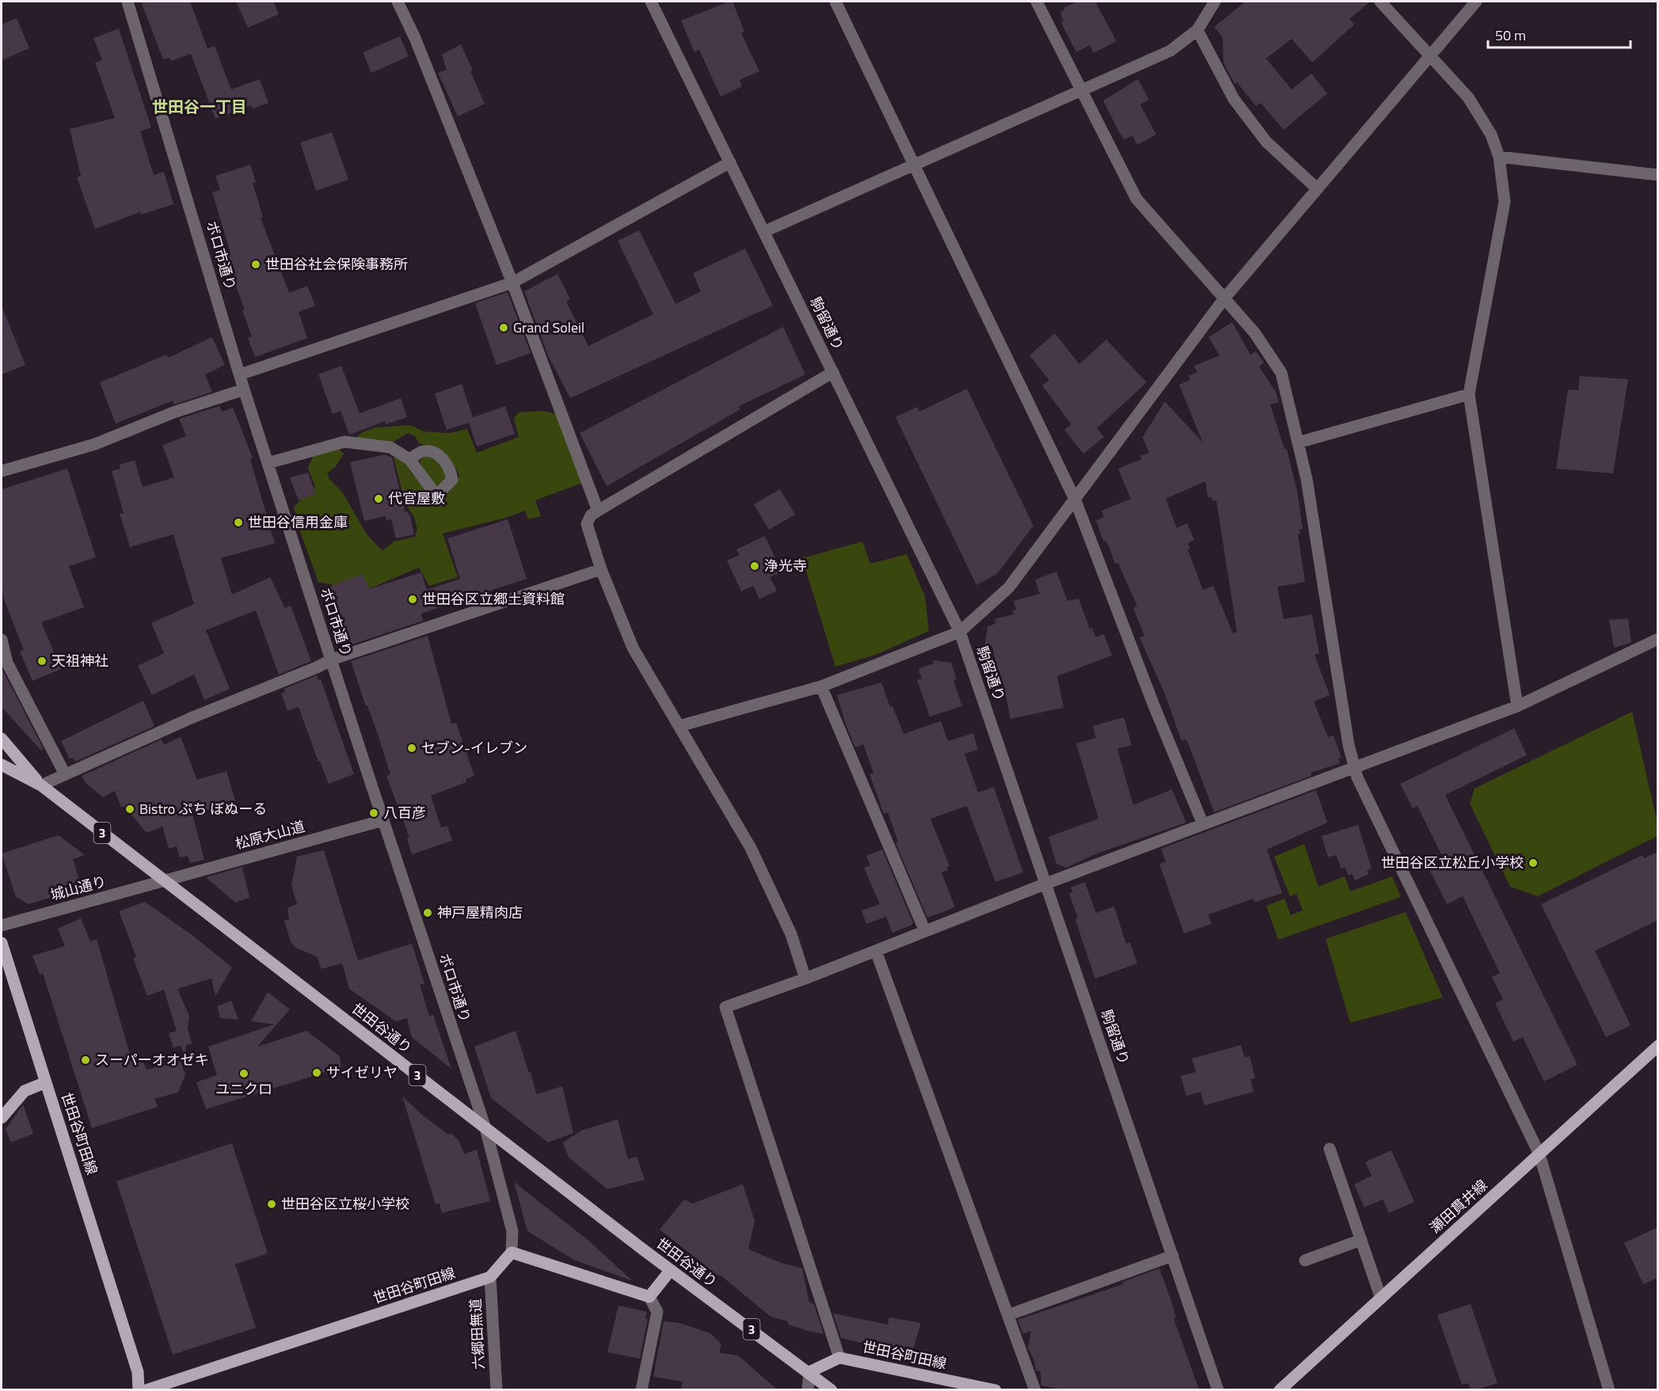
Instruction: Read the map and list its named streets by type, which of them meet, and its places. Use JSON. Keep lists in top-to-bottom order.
{
  "streets": {
    "main road": [
      "3",
      "世田谷通り",
      "世田谷町田線",
      "瀬田貫井線"
    ],
    "street": [
      "ボロ市通り",
      "駒留通り",
      "松原大山道",
      "城山通り",
      "六郷田無道"
    ]
  },
  "crossings": [
    ["ボロ市通り", "松原大山道"],
    ["ボロ市通り", "世田谷通り"],
    ["松原大山道", "城山通り"],
    ["松原大山道", "世田谷通り"],
    ["城山通り", "世田谷通り"],
    ["世田谷町田線", "六郷田無道"]
  ],
  "districts": ["世田谷一丁目"],
  "places": [
    "世田谷社会保険事務所",
    "Grand Soleil",
    "代官屋敷",
    "世田谷信用金庫",
    "浄光寺",
    "世田谷区立郷土資料館",
    "天祖神社",
    "セブン-イレブン",
    "Bistro ぷち ぼぬーる",
    "八百彦",
    "世田谷区立松丘小学校",
    "神戸屋精肉店",
    "スーパーオオゼキ",
    "サイゼリヤ",
    "ユニクロ",
    "世田谷区立桜小学校"
  ],
  "scale_bar": "50 m"
}
